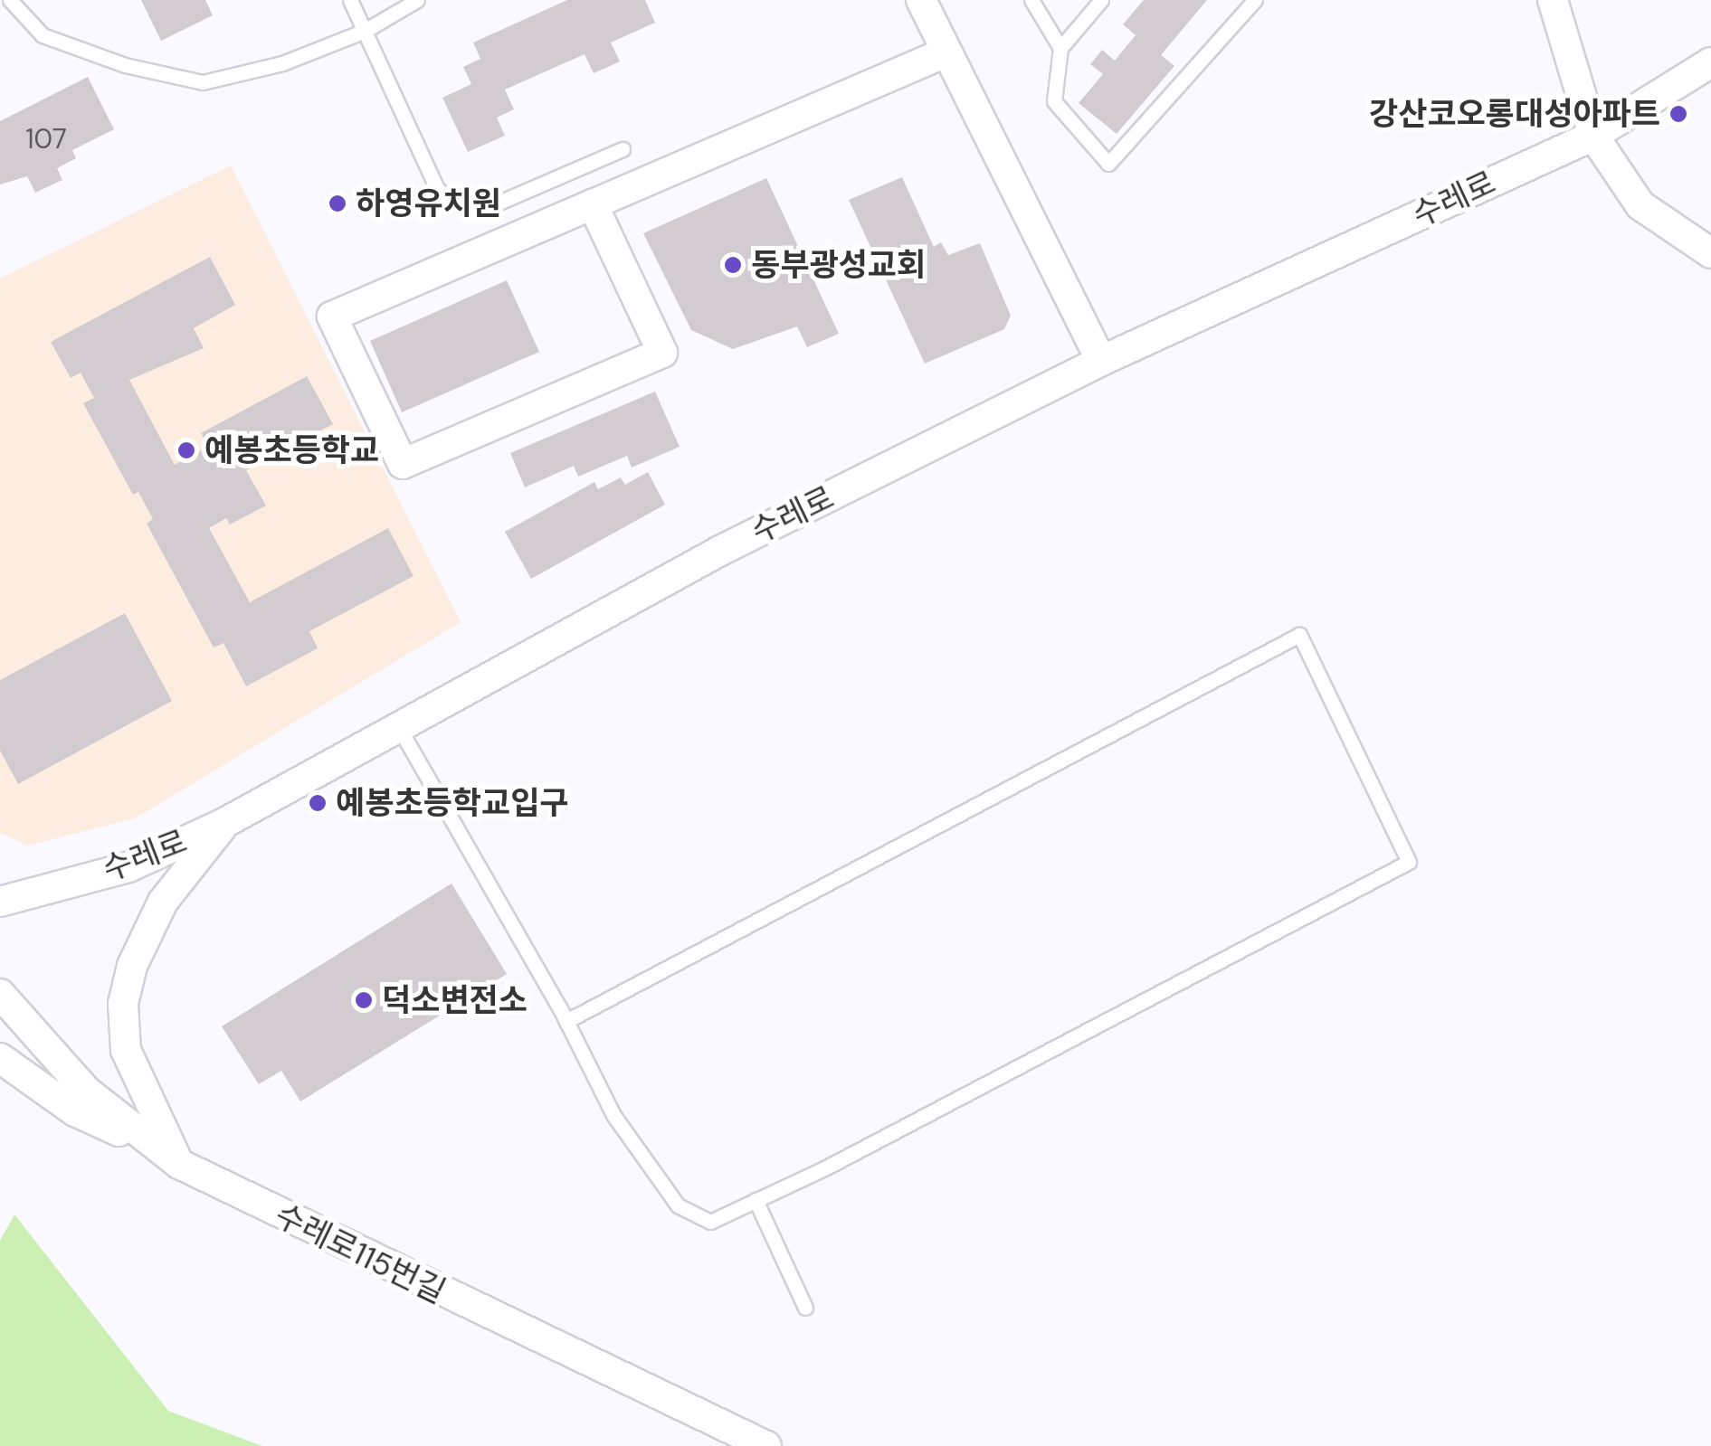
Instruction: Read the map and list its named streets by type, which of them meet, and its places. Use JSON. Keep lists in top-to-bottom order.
{
  "streets": {
    "street": ["수레로", "수레로115번길"]
  },
  "places": [
    "강산코오롱대성아파트",
    "하영유치원",
    "동부광성교회",
    "예봉초등학교",
    "예봉초등학교입구",
    "덕소변전소"
  ],
  "house_numbers": ["107"]
}
